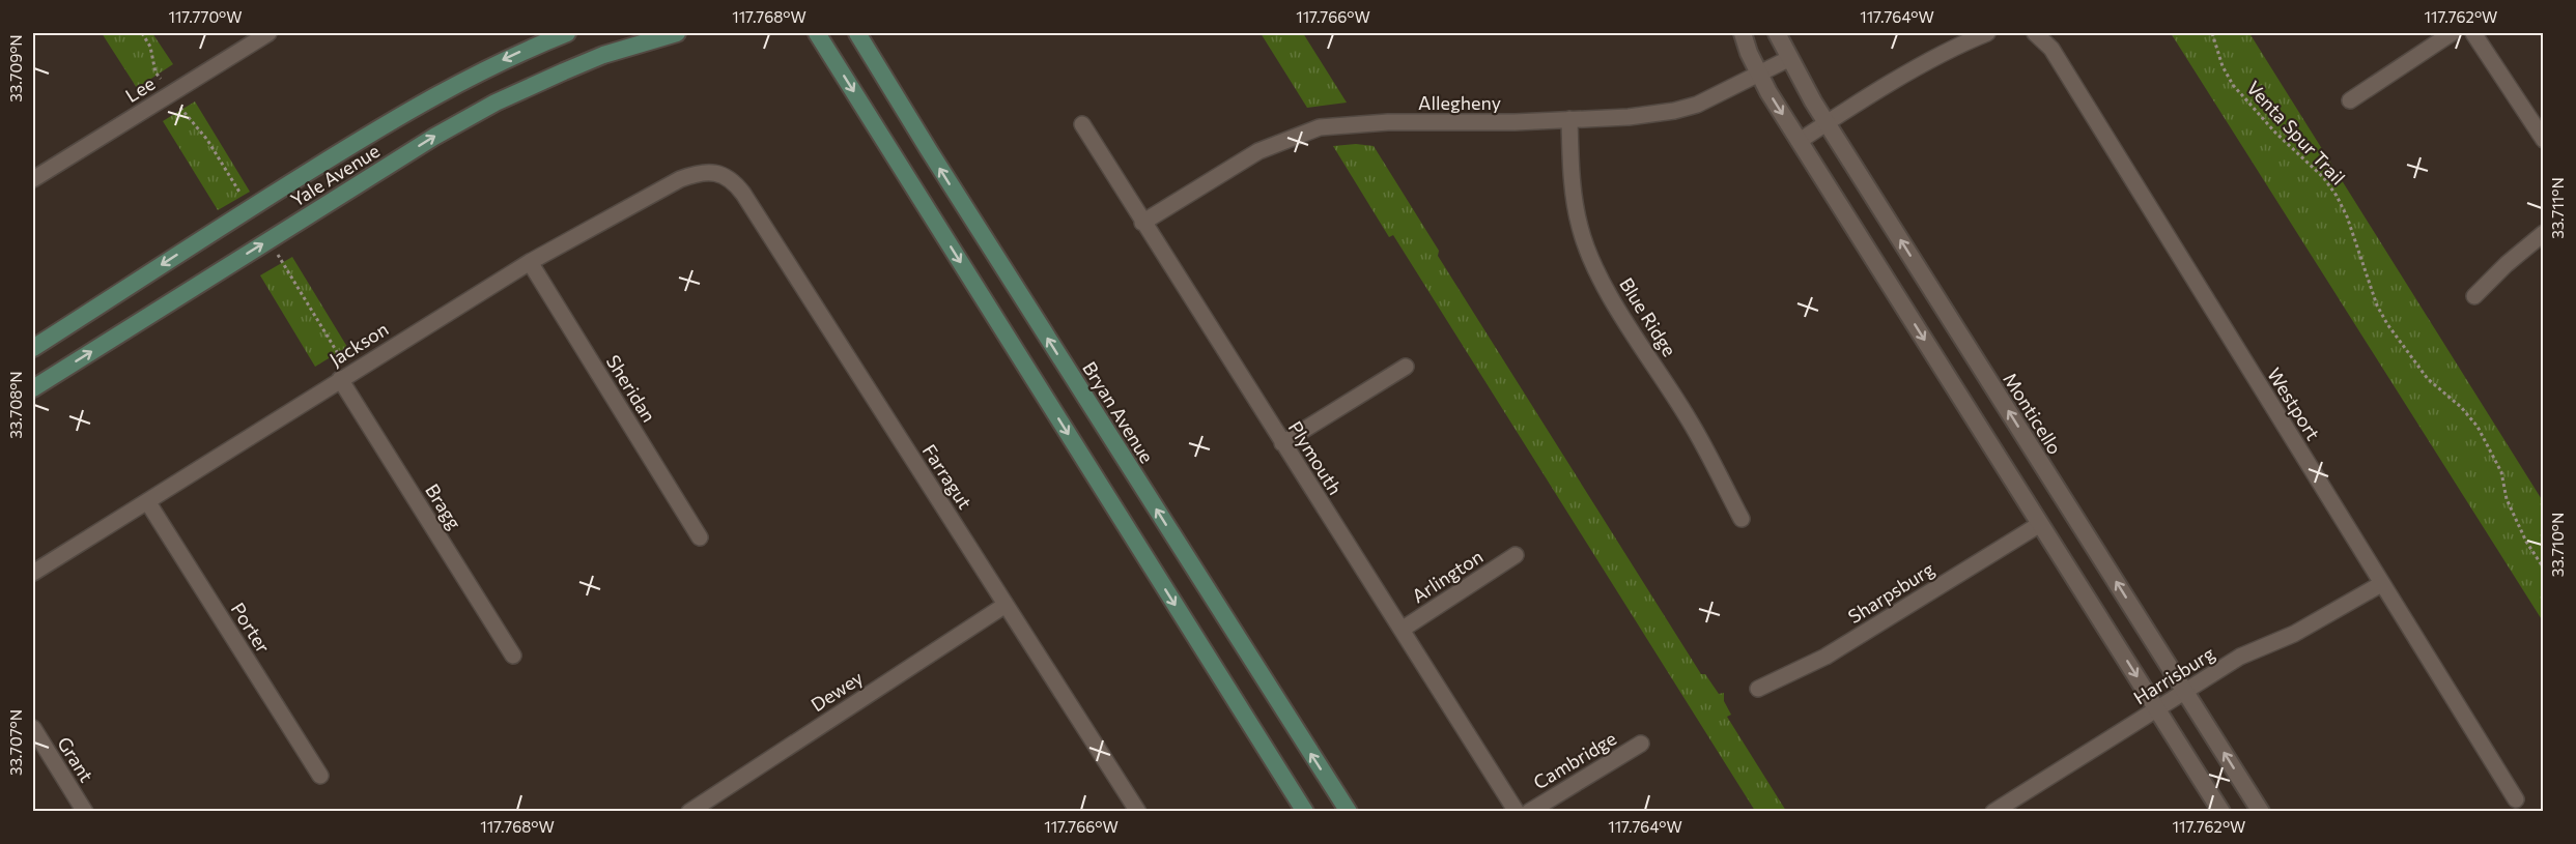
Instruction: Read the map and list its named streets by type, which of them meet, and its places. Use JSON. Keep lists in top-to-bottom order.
{
  "streets": {
    "main road": ["Yale Avenue", "Bryan Avenue"],
    "street": [
      "Lee",
      "Allegheny",
      "Blue Ridge",
      "Jackson",
      "Sheridan",
      "Westport",
      "Monticello",
      "Plymouth",
      "Farragut",
      "Bragg",
      "Arlington",
      "Sharpsburg",
      "Porter",
      "Harrisburg",
      "Dewey",
      "Grant",
      "Cambridge"
    ],
    "path": ["Venta Spur Trail"]
  },
  "crossings": [
    ["Allegheny", "Blue Ridge"],
    ["Allegheny", "Monticello"],
    ["Allegheny", "Plymouth"],
    ["Jackson", "Sheridan"],
    ["Jackson", "Farragut"],
    ["Jackson", "Bragg"],
    ["Jackson", "Porter"],
    ["Westport", "Harrisburg"],
    ["Monticello", "Harrisburg"],
    ["Plymouth", "Arlington"],
    ["Farragut", "Dewey"]
  ],
  "coordinates": [
    "117.770°W",
    "117.768°W",
    "117.766°W",
    "117.764°W",
    "117.762°W",
    "33.709°N",
    "33.711°N",
    "33.708°N",
    "33.710°N",
    "33.707°N"
  ]
}
